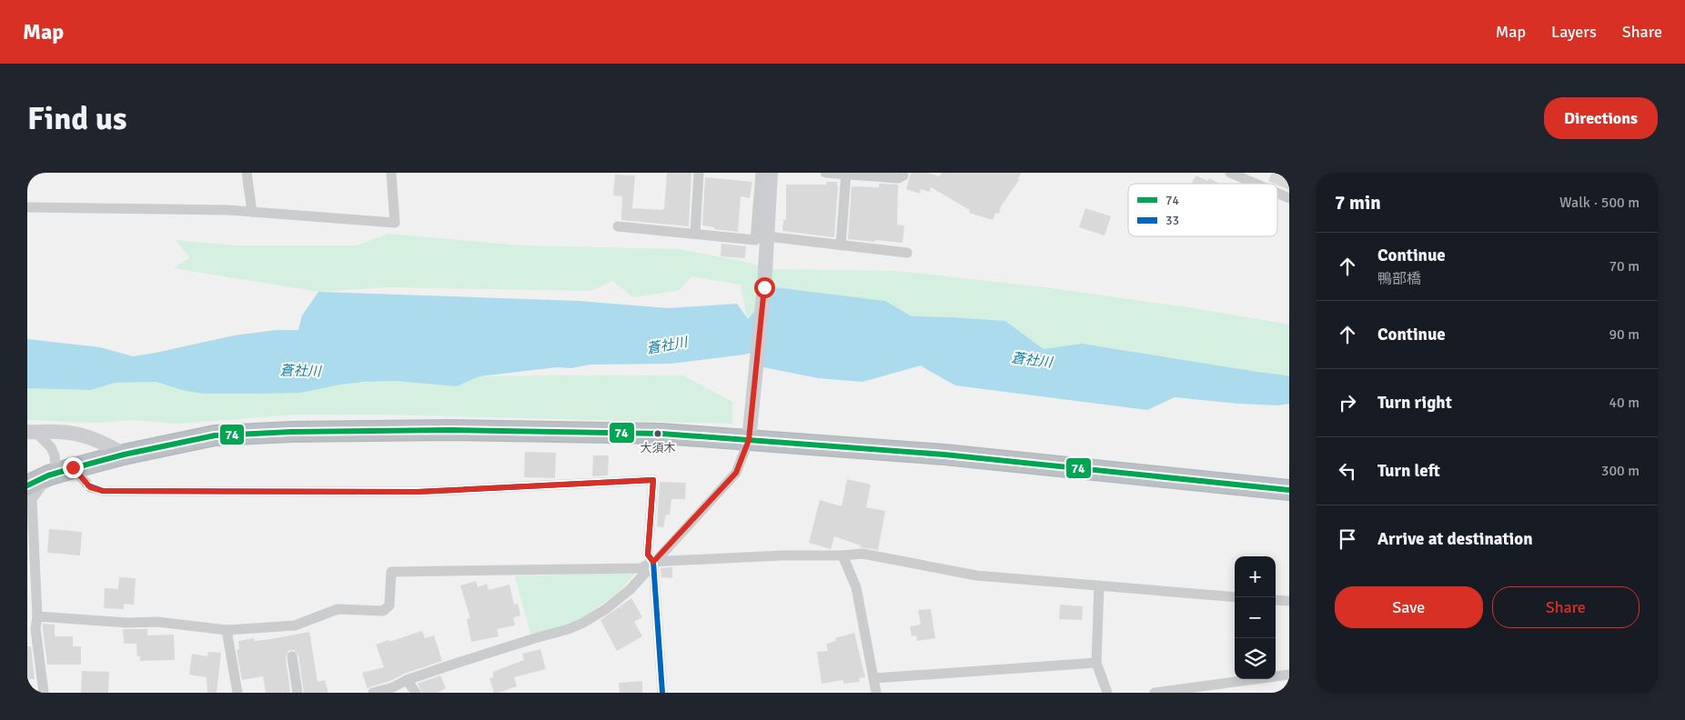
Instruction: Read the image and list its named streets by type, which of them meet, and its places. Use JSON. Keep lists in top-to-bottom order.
{
  "water": ["蒼社川"],
  "places": ["大須木"],
  "lines": ["transit line 74", "transit line 33"],
  "legend": ["74", "33"],
  "page": {
    "header": "Map",
    "nav": ["Map", "Layers", "Share"],
    "buttons": [
      "Directions",
      ["Save", "Share"]
    ],
    "title": "Find us",
    "heading": ["7 min", "Walk · 500 m"],
    "list": [
      ["Continue", "鴨部橋", "70 m"],
      ["Continue", "90 m"],
      ["Turn right", "40 m"],
      ["Turn left", "300 m"],
      "Arrive at destination"
    ],
    "map_buttons": ["+", "−"]
  }
}
